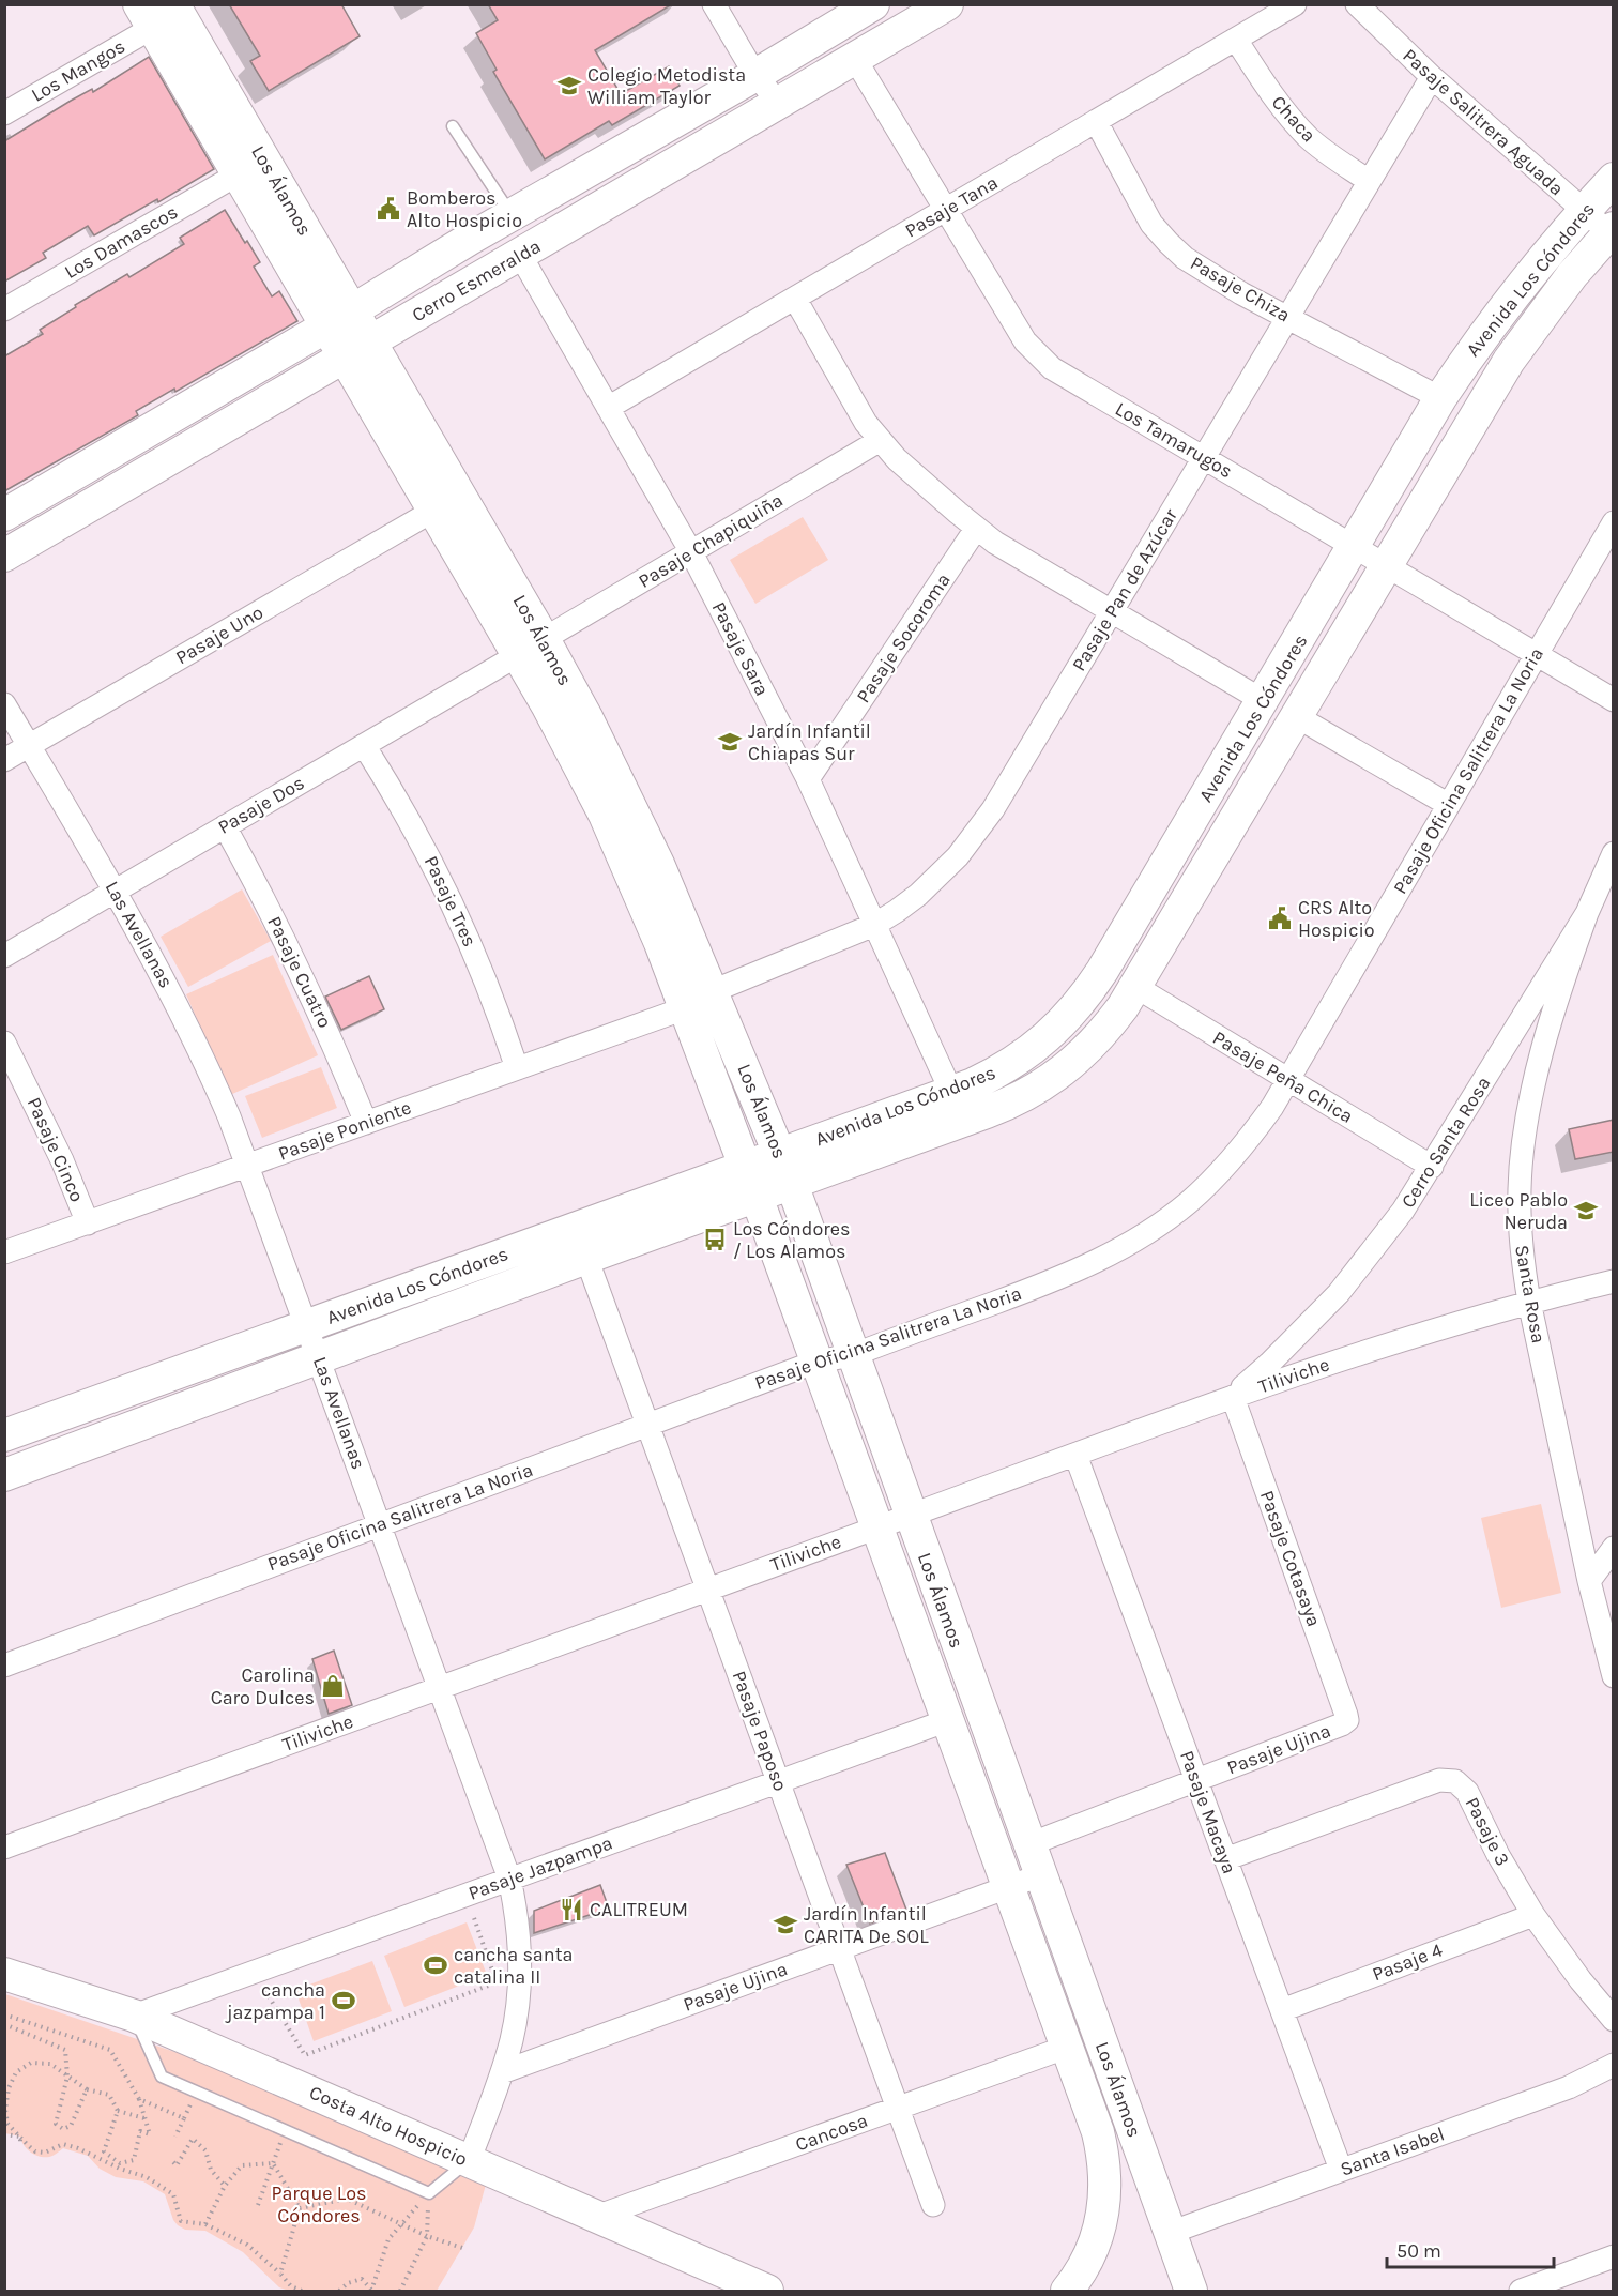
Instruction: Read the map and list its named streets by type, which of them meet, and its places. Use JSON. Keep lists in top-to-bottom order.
{
  "streets": {
    "street": [
      "Los Mangos",
      "Chaca",
      "Pasaje Salitrera Aguada",
      "Los Álamos",
      "Pasaje Tana",
      "Los Damascos",
      "Avenida Los Cóndores",
      "Cerro Esmeralda",
      "Pasaje Chiza",
      "Los Tamarugos",
      "Pasaje Chapiquiña",
      "Pasaje Pan de Azúcar",
      "Pasaje Uno",
      "Pasaje Socoroma",
      "Pasaje Sara",
      "Pasaje Oficina Salitrera La Noria",
      "Pasaje Dos",
      "Pasaje Tres",
      "Las Avellanas",
      "Pasaje Cuatro",
      "Pasaje Peña Chica",
      "Pasaje Poniente",
      "Cerro Santa Rosa",
      "Pasaje Cinco",
      "Santa Rosa",
      "Tiliviche",
      "Pasaje Cotasaya",
      "Pasaje Paposo",
      "Pasaje Ujina",
      "Pasaje Macaya",
      "Pasaje 3",
      "Pasaje Jazpampa",
      "Pasaje 4",
      "Costa Alto Hospicio",
      "Cancosa",
      "Santa Isabel"
    ]
  },
  "crossings": [
    ["Los Mangos", "Los Álamos"],
    ["Chaca", "Pasaje Tana"],
    ["Chaca", "Pasaje Pan de Azúcar"],
    ["Pasaje Salitrera Aguada", "Avenida Los Cóndores"],
    ["Pasaje Salitrera Aguada", "Pasaje Pan de Azúcar"],
    ["Los Álamos", "Los Damascos"],
    ["Los Álamos", "Avenida Los Cóndores"],
    ["Los Álamos", "Cerro Esmeralda"],
    ["Los Álamos", "Pasaje Chapiquiña"],
    ["Los Álamos", "Pasaje Pan de Azúcar"],
    ["Los Álamos", "Pasaje Uno"],
    ["Los Álamos", "Pasaje Oficina Salitrera La Noria"],
    ["Los Álamos", "Pasaje Dos"],
    ["Los Álamos", "Pasaje Poniente"],
    ["Los Álamos", "Tiliviche"],
    ["Los Álamos", "Pasaje Ujina"],
    ["Los Álamos", "Pasaje Jazpampa"],
    ["Los Álamos", "Cancosa"],
    ["Los Álamos", "Santa Isabel"],
    ["Pasaje Tana", "Pasaje Chiza"],
    ["Pasaje Tana", "Los Tamarugos"],
    ["Pasaje Tana", "Pasaje Sara"],
    ["Avenida Los Cóndores", "Pasaje Chiza"],
    ["Avenida Los Cóndores", "Los Tamarugos"],
    ["Avenida Los Cóndores", "Pasaje Sara"],
    ["Avenida Los Cóndores", "Las Avellanas"],
    ["Avenida Los Cóndores", "Pasaje Peña Chica"],
    ["Avenida Los Cóndores", "Pasaje Paposo"],
    ["Cerro Esmeralda", "Los Tamarugos"],
    ["Cerro Esmeralda", "Pasaje Sara"],
    ["Pasaje Chiza", "Pasaje Pan de Azúcar"],
    ["Los Tamarugos", "Pasaje Pan de Azúcar"],
    ["Los Tamarugos", "Pasaje Oficina Salitrera La Noria"],
    ["Pasaje Chapiquiña", "Pasaje Sara"],
    ["Pasaje Chapiquiña", "Pasaje Dos"],
    ["Pasaje Pan de Azúcar", "Pasaje Sara"],
    ["Pasaje Uno", "Las Avellanas"],
    ["Pasaje Socoroma", "Pasaje Sara"],
    ["Pasaje Oficina Salitrera La Noria", "Las Avellanas"],
    ["Pasaje Oficina Salitrera La Noria", "Pasaje Peña Chica"],
    ["Pasaje Oficina Salitrera La Noria", "Pasaje Paposo"],
    ["Pasaje Dos", "Pasaje Tres"],
    ["Pasaje Dos", "Las Avellanas"],
    ["Pasaje Dos", "Pasaje Cuatro"],
    ["Pasaje Tres", "Pasaje Poniente"],
    ["Las Avellanas", "Pasaje Poniente"],
    ["Las Avellanas", "Tiliviche"],
    ["Las Avellanas", "Pasaje Ujina"],
    ["Las Avellanas", "Pasaje Jazpampa"],
    ["Las Avellanas", "Costa Alto Hospicio"],
    ["Pasaje Cuatro", "Pasaje Poniente"],
    ["Pasaje Peña Chica", "Cerro Santa Rosa"],
    ["Pasaje Poniente", "Pasaje Cinco"],
    ["Cerro Santa Rosa", "Santa Rosa"],
    ["Cerro Santa Rosa", "Tiliviche"],
    ["Cerro Santa Rosa", "Pasaje Cotasaya"],
    ["Santa Rosa", "Tiliviche"],
    ["Tiliviche", "Pasaje Cotasaya"],
    ["Tiliviche", "Pasaje Paposo"],
    ["Tiliviche", "Pasaje Macaya"],
    ["Pasaje Cotasaya", "Pasaje Ujina"],
    ["Pasaje Paposo", "Pasaje Ujina"],
    ["Pasaje Paposo", "Pasaje Jazpampa"],
    ["Pasaje Paposo", "Cancosa"],
    ["Pasaje Ujina", "Pasaje Macaya"],
    ["Pasaje Macaya", "Pasaje 3"],
    ["Pasaje Macaya", "Pasaje 4"],
    ["Pasaje Macaya", "Santa Isabel"],
    ["Pasaje 3", "Pasaje 4"],
    ["Pasaje Jazpampa", "Costa Alto Hospicio"],
    ["Costa Alto Hospicio", "Cancosa"]
  ],
  "parks": ["Parque Los Cóndores"],
  "places": {
    "school or university": [
      "Colegio Metodista William Taylor",
      "Jardín Infantil Chiapas Sur",
      "Liceo Pablo Neruda",
      "Jardín Infantil CARITA De SOL"
    ],
    "public building": ["Bomberos Alto Hospicio", "CRS Alto Hospicio"],
    "bus stop": ["Los Cóndores / Los Alamos"],
    "shop": ["Carolina Caro Dulces"],
    "restaurant": ["CALITREUM"],
    "sports": ["cancha santa catalina II", "cancha jazpampa 1"]
  },
  "scale_bar": "50 m"
}
